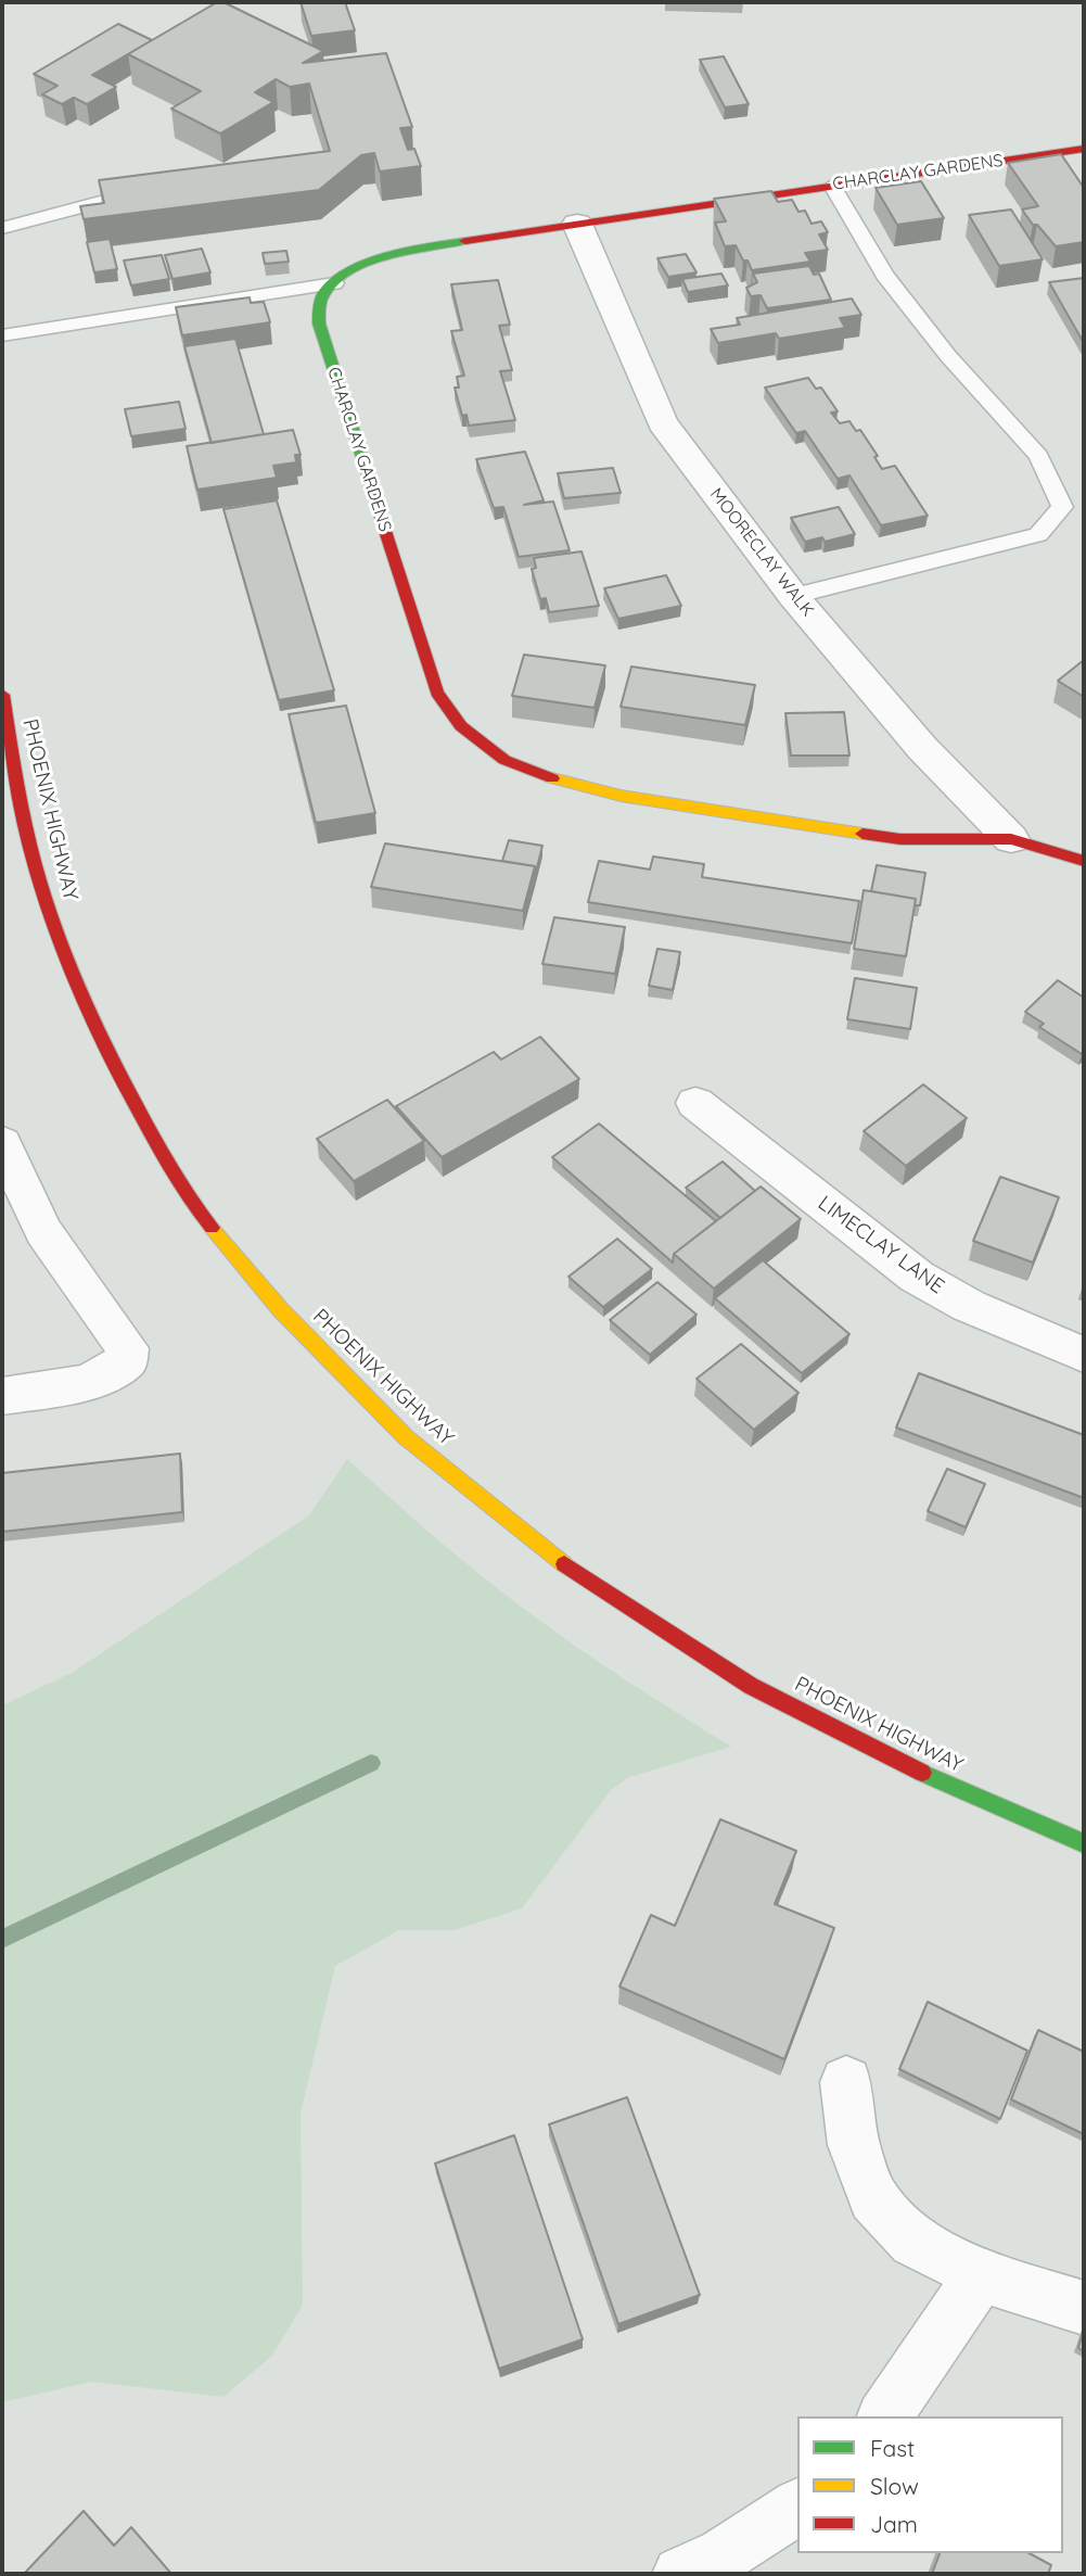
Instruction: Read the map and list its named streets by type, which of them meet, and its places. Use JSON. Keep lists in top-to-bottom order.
{
  "streets": {
    "street": [
      "CHARCLAY GARDENS",
      "MOORECLAY WALK",
      "PHOENIX HIGHWAY",
      "LIMECLAY LANE"
    ]
  },
  "crossings": [
    ["CHARCLAY GARDENS", "MOORECLAY WALK"]
  ],
  "legend": ["Fast", "Slow", "Jam"]
}
